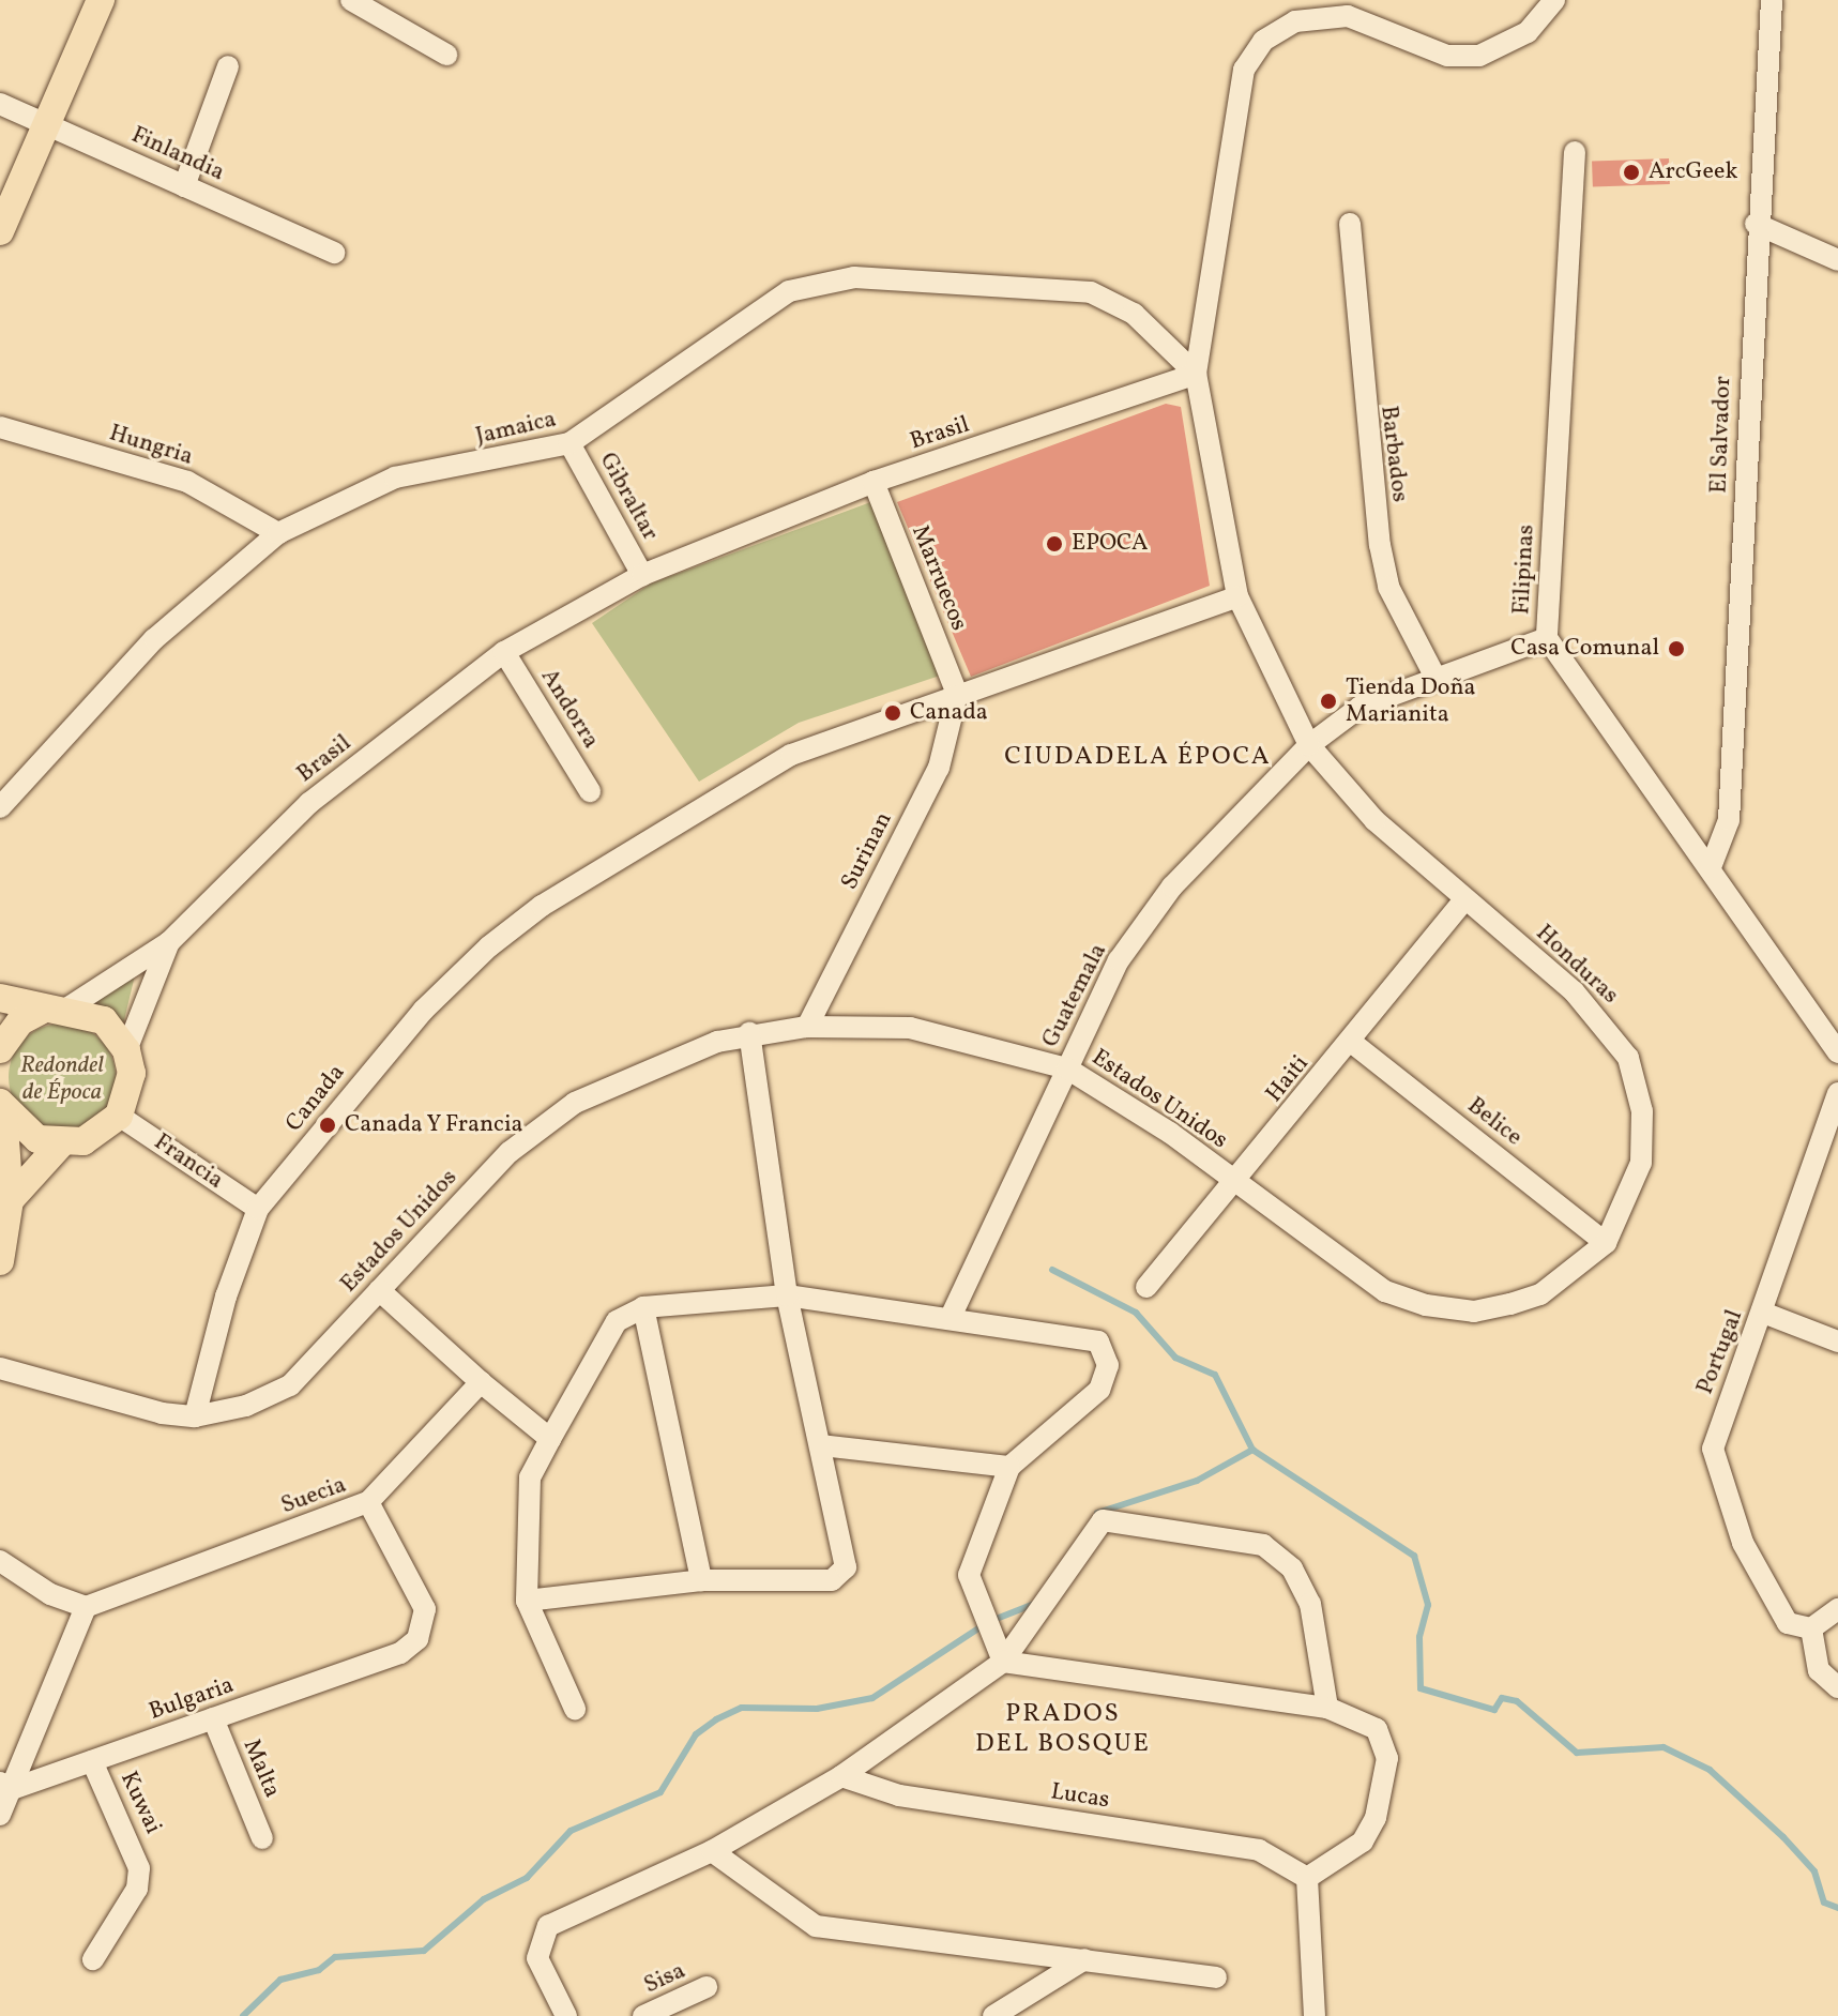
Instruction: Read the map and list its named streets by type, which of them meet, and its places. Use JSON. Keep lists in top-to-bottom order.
{
  "streets": {
    "street": [
      "Finlandia",
      "Jamaica",
      "Brasil",
      "El Salvador",
      "Hungria",
      "Barbados",
      "Gibraltar",
      "Filipinas",
      "Marruecos",
      "Andorra",
      "Surinan",
      "Honduras",
      "Guatemala",
      "Haiti",
      "Canada",
      "Estados Unidos",
      "Belice",
      "Francia",
      "Portugal",
      "Suecia",
      "Bulgaria",
      "Malta",
      "Lucas",
      "Kuwai",
      "Sisa"
    ]
  },
  "crossings": [
    ["Jamaica", "Brasil"],
    ["Jamaica", "Hungria"],
    ["Jamaica", "Gibraltar"],
    ["Jamaica", "Honduras"],
    ["Brasil", "Gibraltar"],
    ["Brasil", "Marruecos"],
    ["Brasil", "Andorra"],
    ["Brasil", "Honduras"],
    ["El Salvador", "Filipinas"],
    ["Barbados", "Guatemala"],
    ["Filipinas", "Guatemala"],
    ["Marruecos", "Surinan"],
    ["Marruecos", "Canada"],
    ["Surinan", "Canada"],
    ["Surinan", "Estados Unidos"],
    ["Honduras", "Guatemala"],
    ["Honduras", "Haiti"],
    ["Honduras", "Canada"],
    ["Honduras", "Estados Unidos"],
    ["Honduras", "Belice"],
    ["Guatemala", "Estados Unidos"],
    ["Haiti", "Estados Unidos"],
    ["Haiti", "Belice"],
    ["Canada", "Estados Unidos"],
    ["Canada", "Francia"],
    ["Suecia", "Bulgaria"],
    ["Bulgaria", "Malta"],
    ["Bulgaria", "Kuwai"]
  ],
  "districts": ["CIUDADELA ÉPOCA", "PRADOS DEL BOSQUE"],
  "parks": ["Redondel de Época"],
  "places": [
    "ArcGeek",
    "EPOCA",
    "Casa Comunal",
    "Tienda Doña Marianita",
    "Canada",
    "Canada Y Francia"
  ]
}
